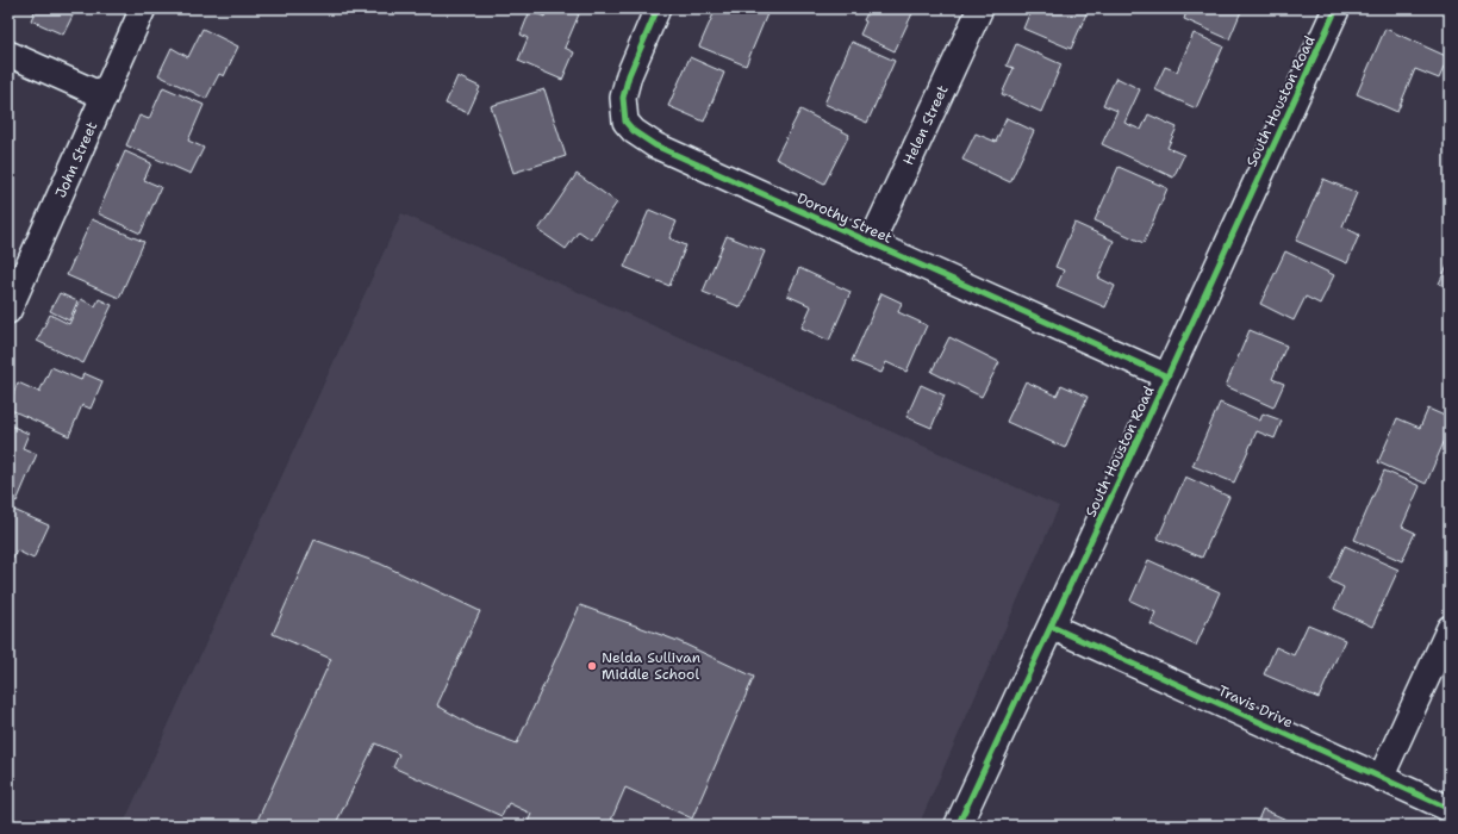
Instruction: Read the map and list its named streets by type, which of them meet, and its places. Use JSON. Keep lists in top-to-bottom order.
{
  "streets": {
    "street": [
      "South Houston Road",
      "Helen Street",
      "John Street",
      "Dorothy Street",
      "Travis Drive"
    ]
  },
  "crossings": [
    ["South Houston Road", "Dorothy Street"],
    ["South Houston Road", "Travis Drive"],
    ["Helen Street", "Dorothy Street"]
  ],
  "places": ["Nelda Sullivan Middle School"]
}
